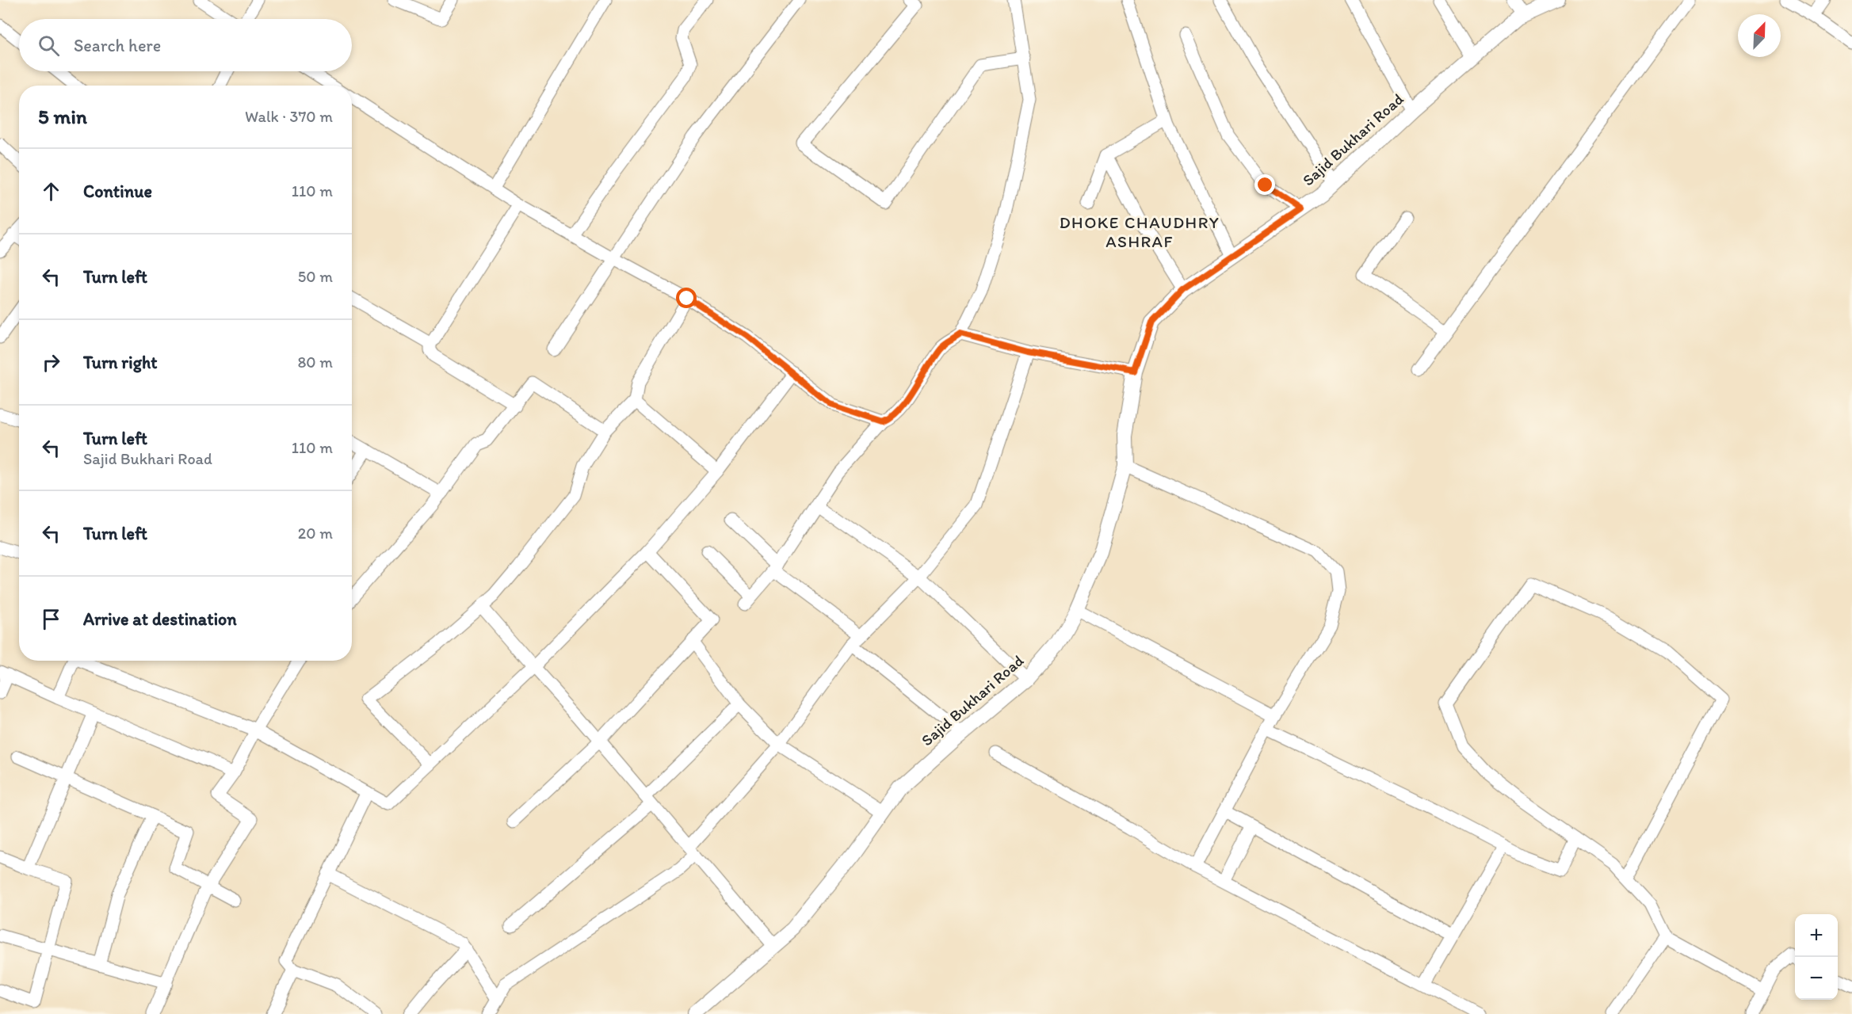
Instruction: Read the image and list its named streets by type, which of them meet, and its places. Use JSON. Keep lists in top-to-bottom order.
{
  "streets": {
    "street": ["Sajid Bukhari Road"]
  },
  "districts": ["DHOKE CHAUDHRY ASHRAF"],
  "north": "top right",
  "page": {
    "search": "Search here",
    "heading": ["5 min", "Walk · 370 m"],
    "list": [
      ["Continue", "110 m"],
      ["Turn left", "50 m"],
      ["Turn right", "80 m"],
      ["Turn left", "Sajid Bukhari Road", "110 m"],
      ["Turn left", "20 m"],
      "Arrive at destination"
    ],
    "map_buttons": ["+", "−"]
  }
}
